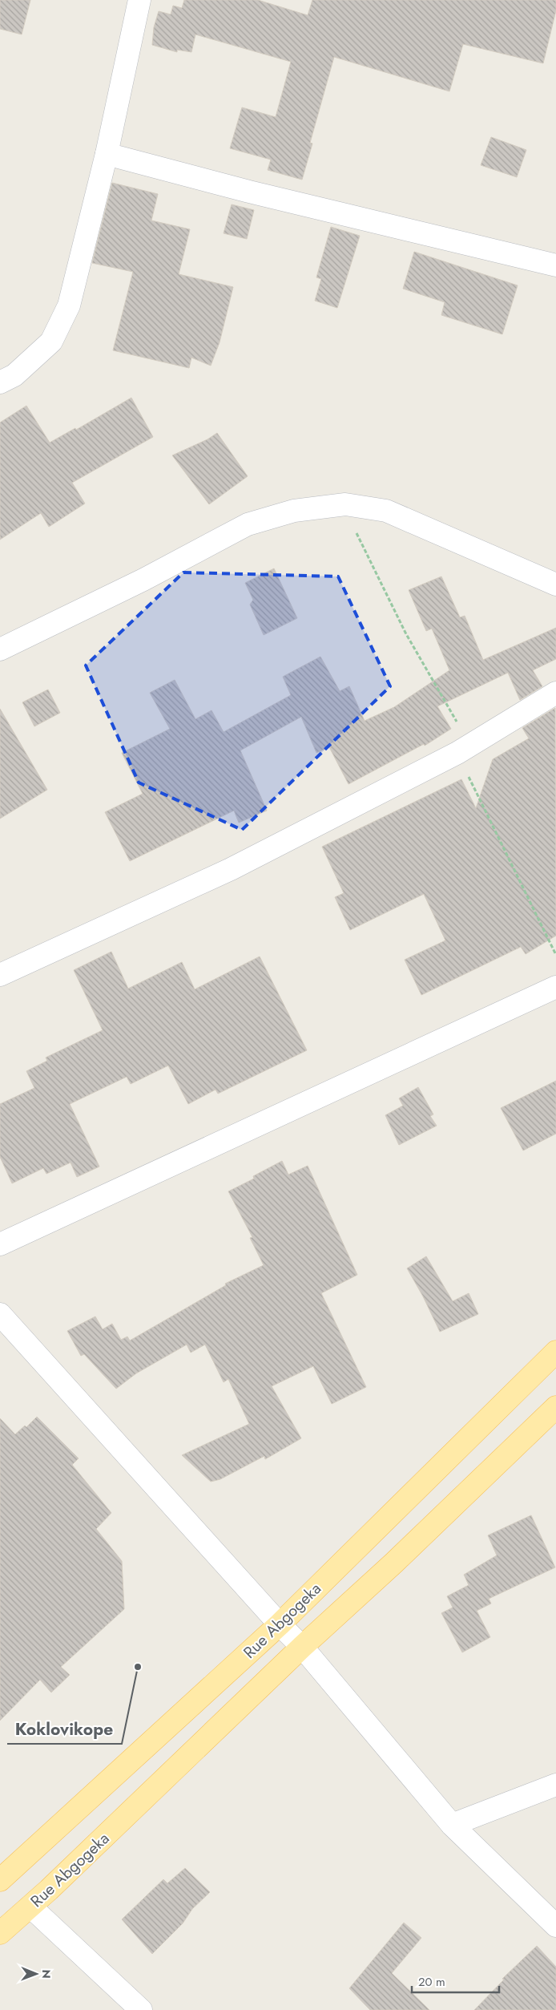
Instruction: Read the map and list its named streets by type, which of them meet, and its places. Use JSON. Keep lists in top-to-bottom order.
{
  "streets": {
    "main road": ["Rue Abgogeka"]
  },
  "places": ["Koklovikope"],
  "scale_bar": "20 m",
  "north": "right"
}
